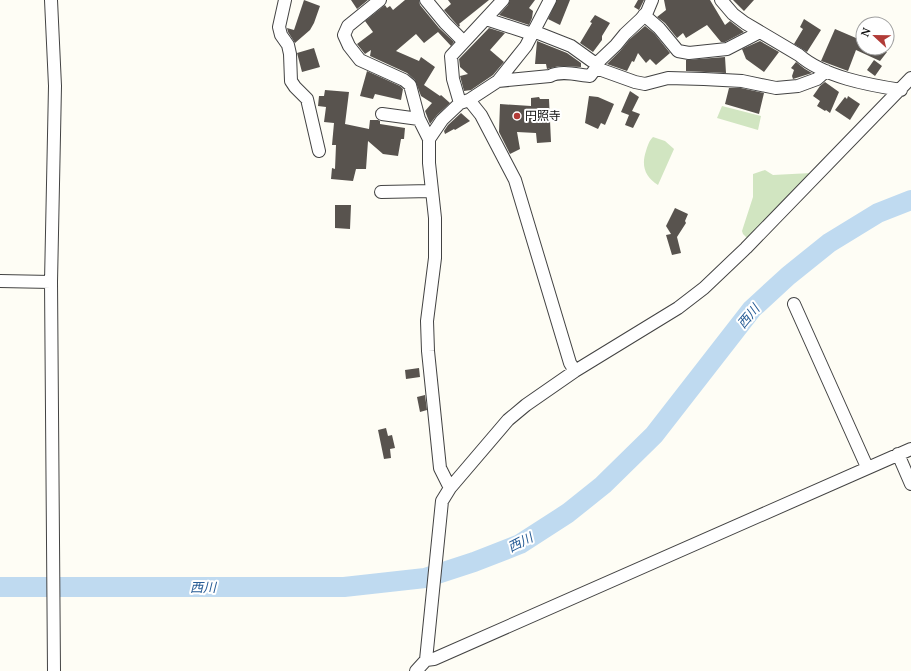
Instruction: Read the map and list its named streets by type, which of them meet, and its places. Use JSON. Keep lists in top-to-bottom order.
{
  "water": ["西川"],
  "places": ["円照寺"],
  "north": "left"
}
